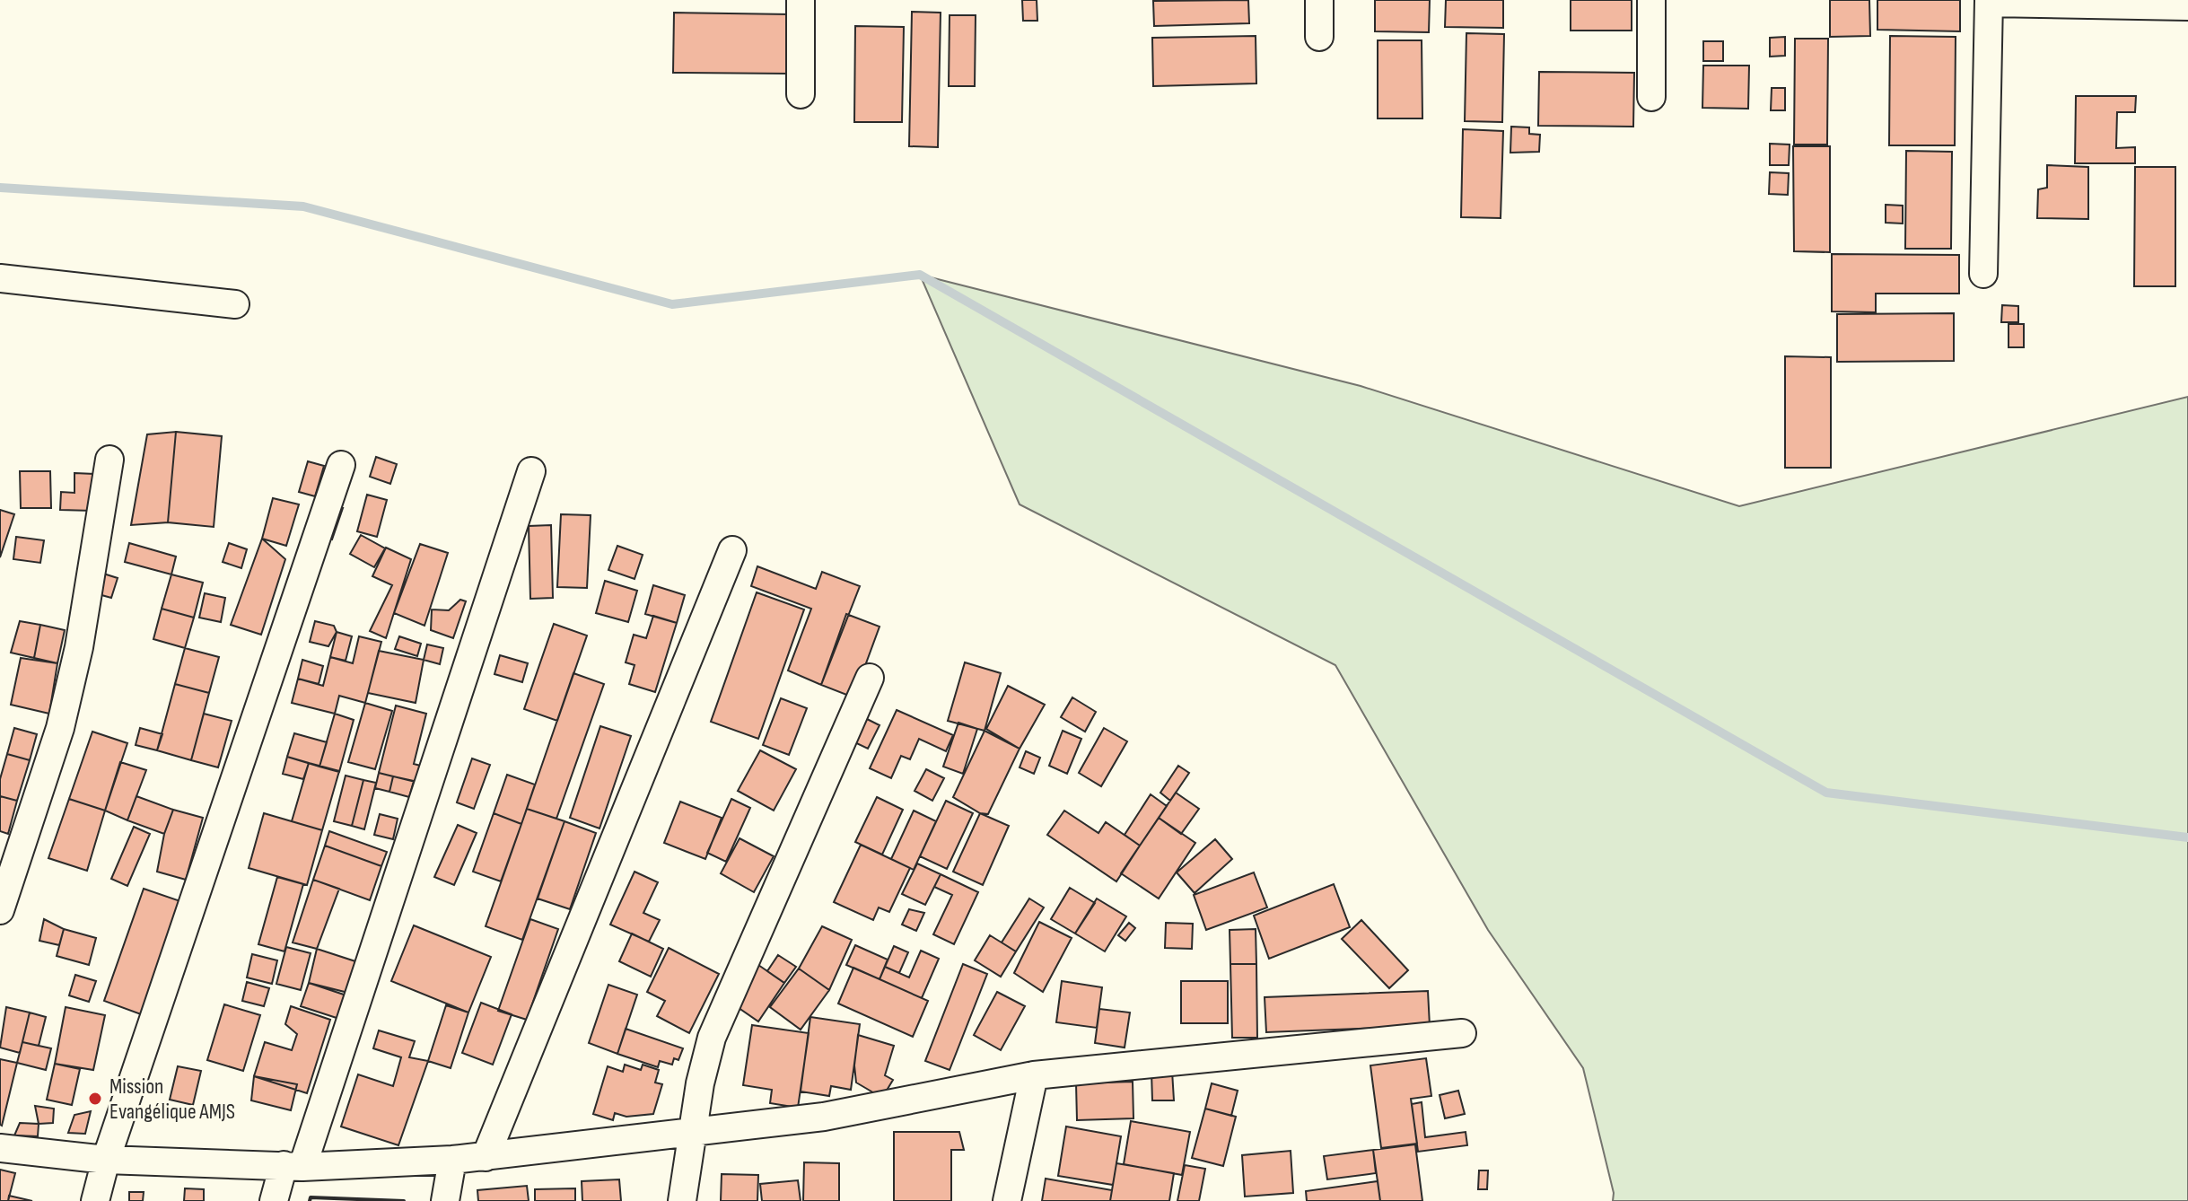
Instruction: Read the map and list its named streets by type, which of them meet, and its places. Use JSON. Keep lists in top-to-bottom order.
{
  "places": ["Mission Evangélique AMJS"]
}
